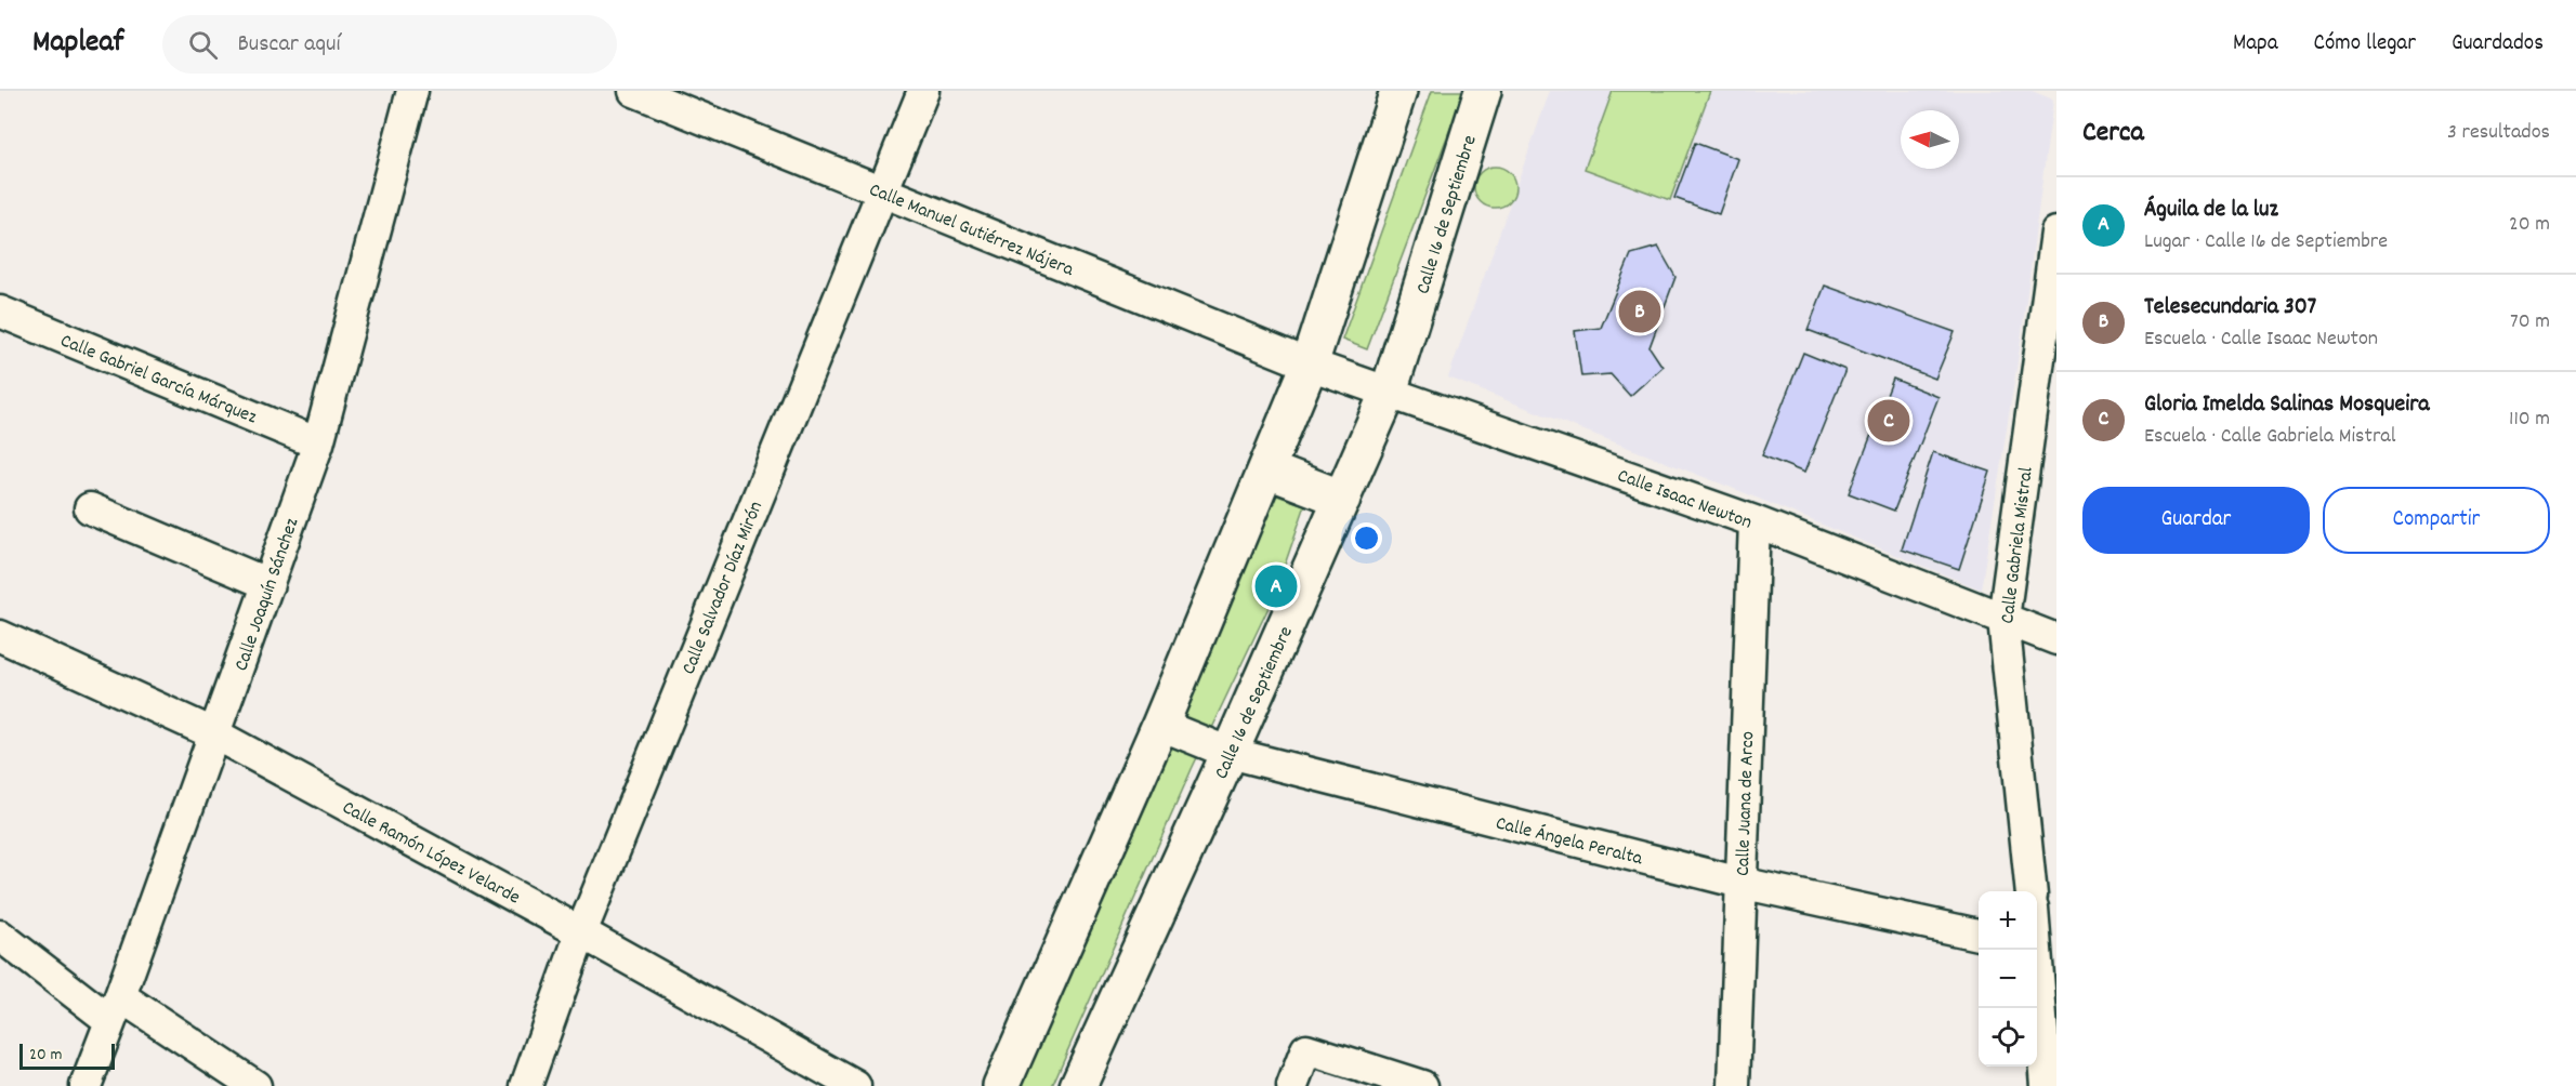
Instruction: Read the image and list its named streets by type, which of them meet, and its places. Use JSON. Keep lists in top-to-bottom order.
{
  "streets": {
    "street": [
      "Calle 16 de Septiembre",
      "Calle Manuel Gutiérrez Nájera",
      "Calle Gabriel García Márquez",
      "Calle Isaac Newton",
      "Calle Gabriela Mistral",
      "Calle Salvador Díaz Mirón",
      "Calle Joaquín Sánchez",
      "Calle Juana de Arco",
      "Calle Ángela Peralta",
      "Calle Ramón López Velarde"
    ]
  },
  "crossings": [
    ["Calle 16 de Septiembre", "Calle Isaac Newton"],
    ["Calle 16 de Septiembre", "Calle Ángela Peralta"],
    ["Calle Manuel Gutiérrez Nájera", "Calle Isaac Newton"],
    ["Calle Manuel Gutiérrez Nájera", "Calle Salvador Díaz Mirón"],
    ["Calle Gabriel García Márquez", "Calle Joaquín Sánchez"],
    ["Calle Isaac Newton", "Calle Gabriela Mistral"],
    ["Calle Isaac Newton", "Calle Juana de Arco"],
    ["Calle Salvador Díaz Mirón", "Calle Ramón López Velarde"],
    ["Calle Joaquín Sánchez", "Calle Ramón López Velarde"],
    ["Calle Juana de Arco", "Calle Ángela Peralta"]
  ],
  "scale_bar": "20 m",
  "north": "left",
  "page": {
    "header": "Mapleaf",
    "search": "Buscar aquí",
    "nav": ["Mapa", "Cómo llegar", "Guardados"],
    "heading": ["Cerca", "3 resultados"],
    "list": [
      {
        "mark": "A",
        "name": "Águila de la luz",
        "note": "Lugar · Calle 16 de Septiembre",
        "value": "20 m"
      },
      {
        "mark": "B",
        "name": "Telesecundaria 307",
        "note": "Escuela · Calle Isaac Newton",
        "value": "70 m"
      },
      {
        "mark": "C",
        "name": "Gloria Imelda Salinas Mosqueira",
        "note": "Escuela · Calle Gabriela Mistral",
        "value": "110 m"
      }
    ],
    "pins": ["B", "C", "A"],
    "buttons": ["Guardar", "Compartir"],
    "map_buttons": ["+", "−"],
    "scale": "20 m"
  }
}
